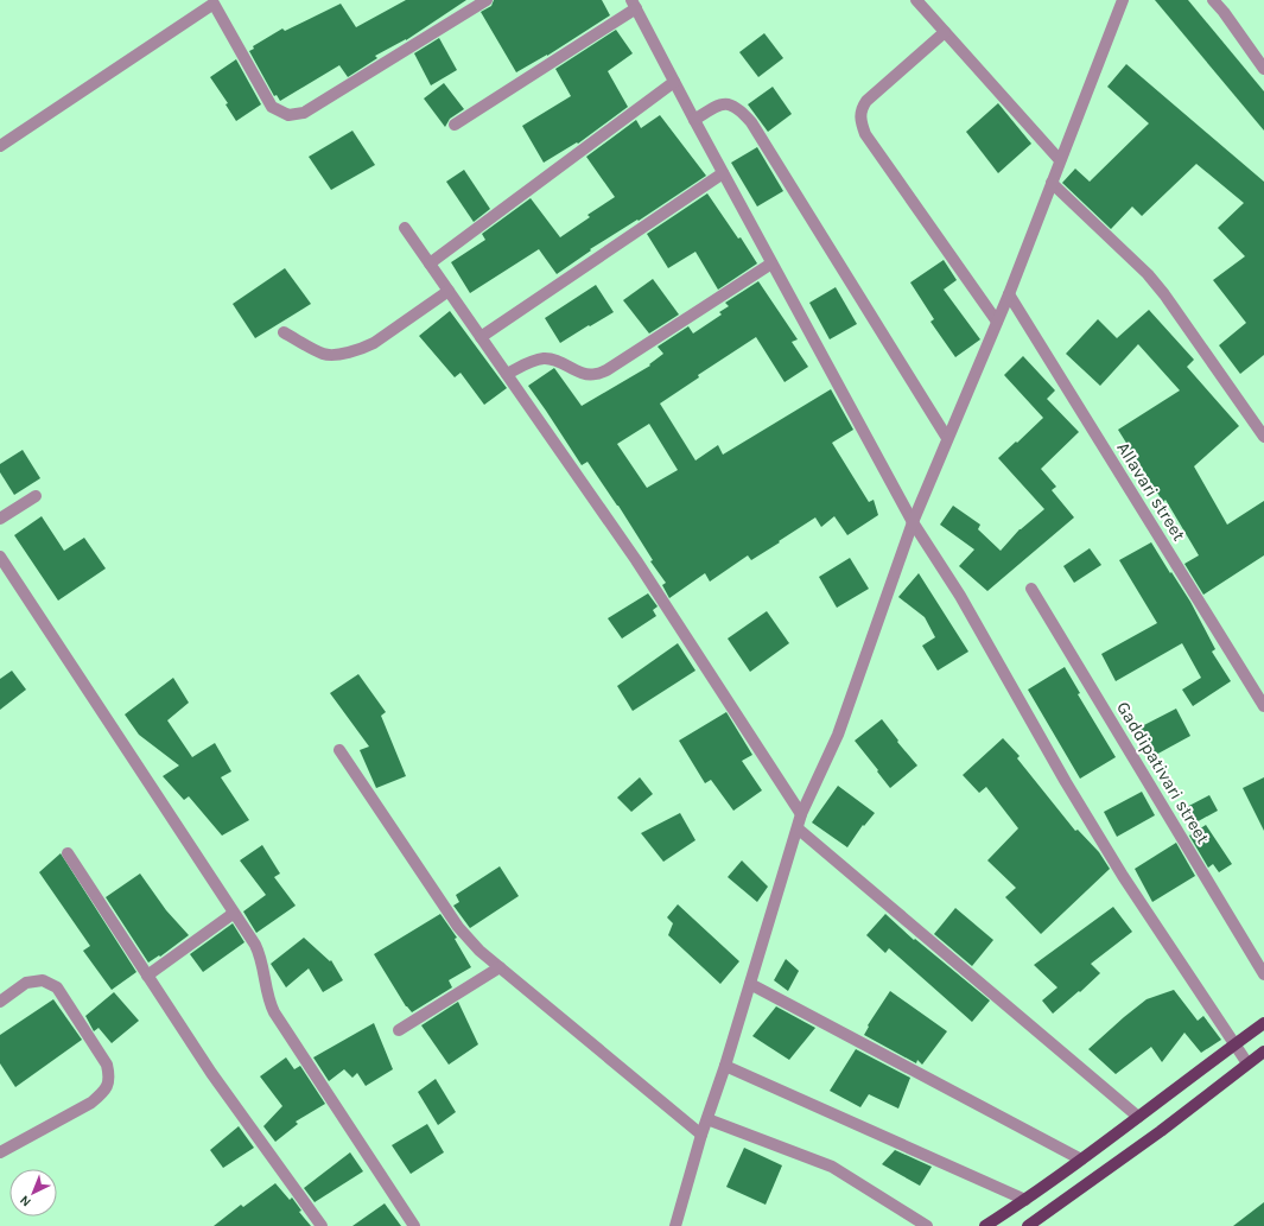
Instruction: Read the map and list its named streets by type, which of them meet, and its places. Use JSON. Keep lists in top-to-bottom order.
{
  "streets": {
    "street": ["Allavari street", "Gaddipativari street"]
  },
  "north": "bottom left"
}
